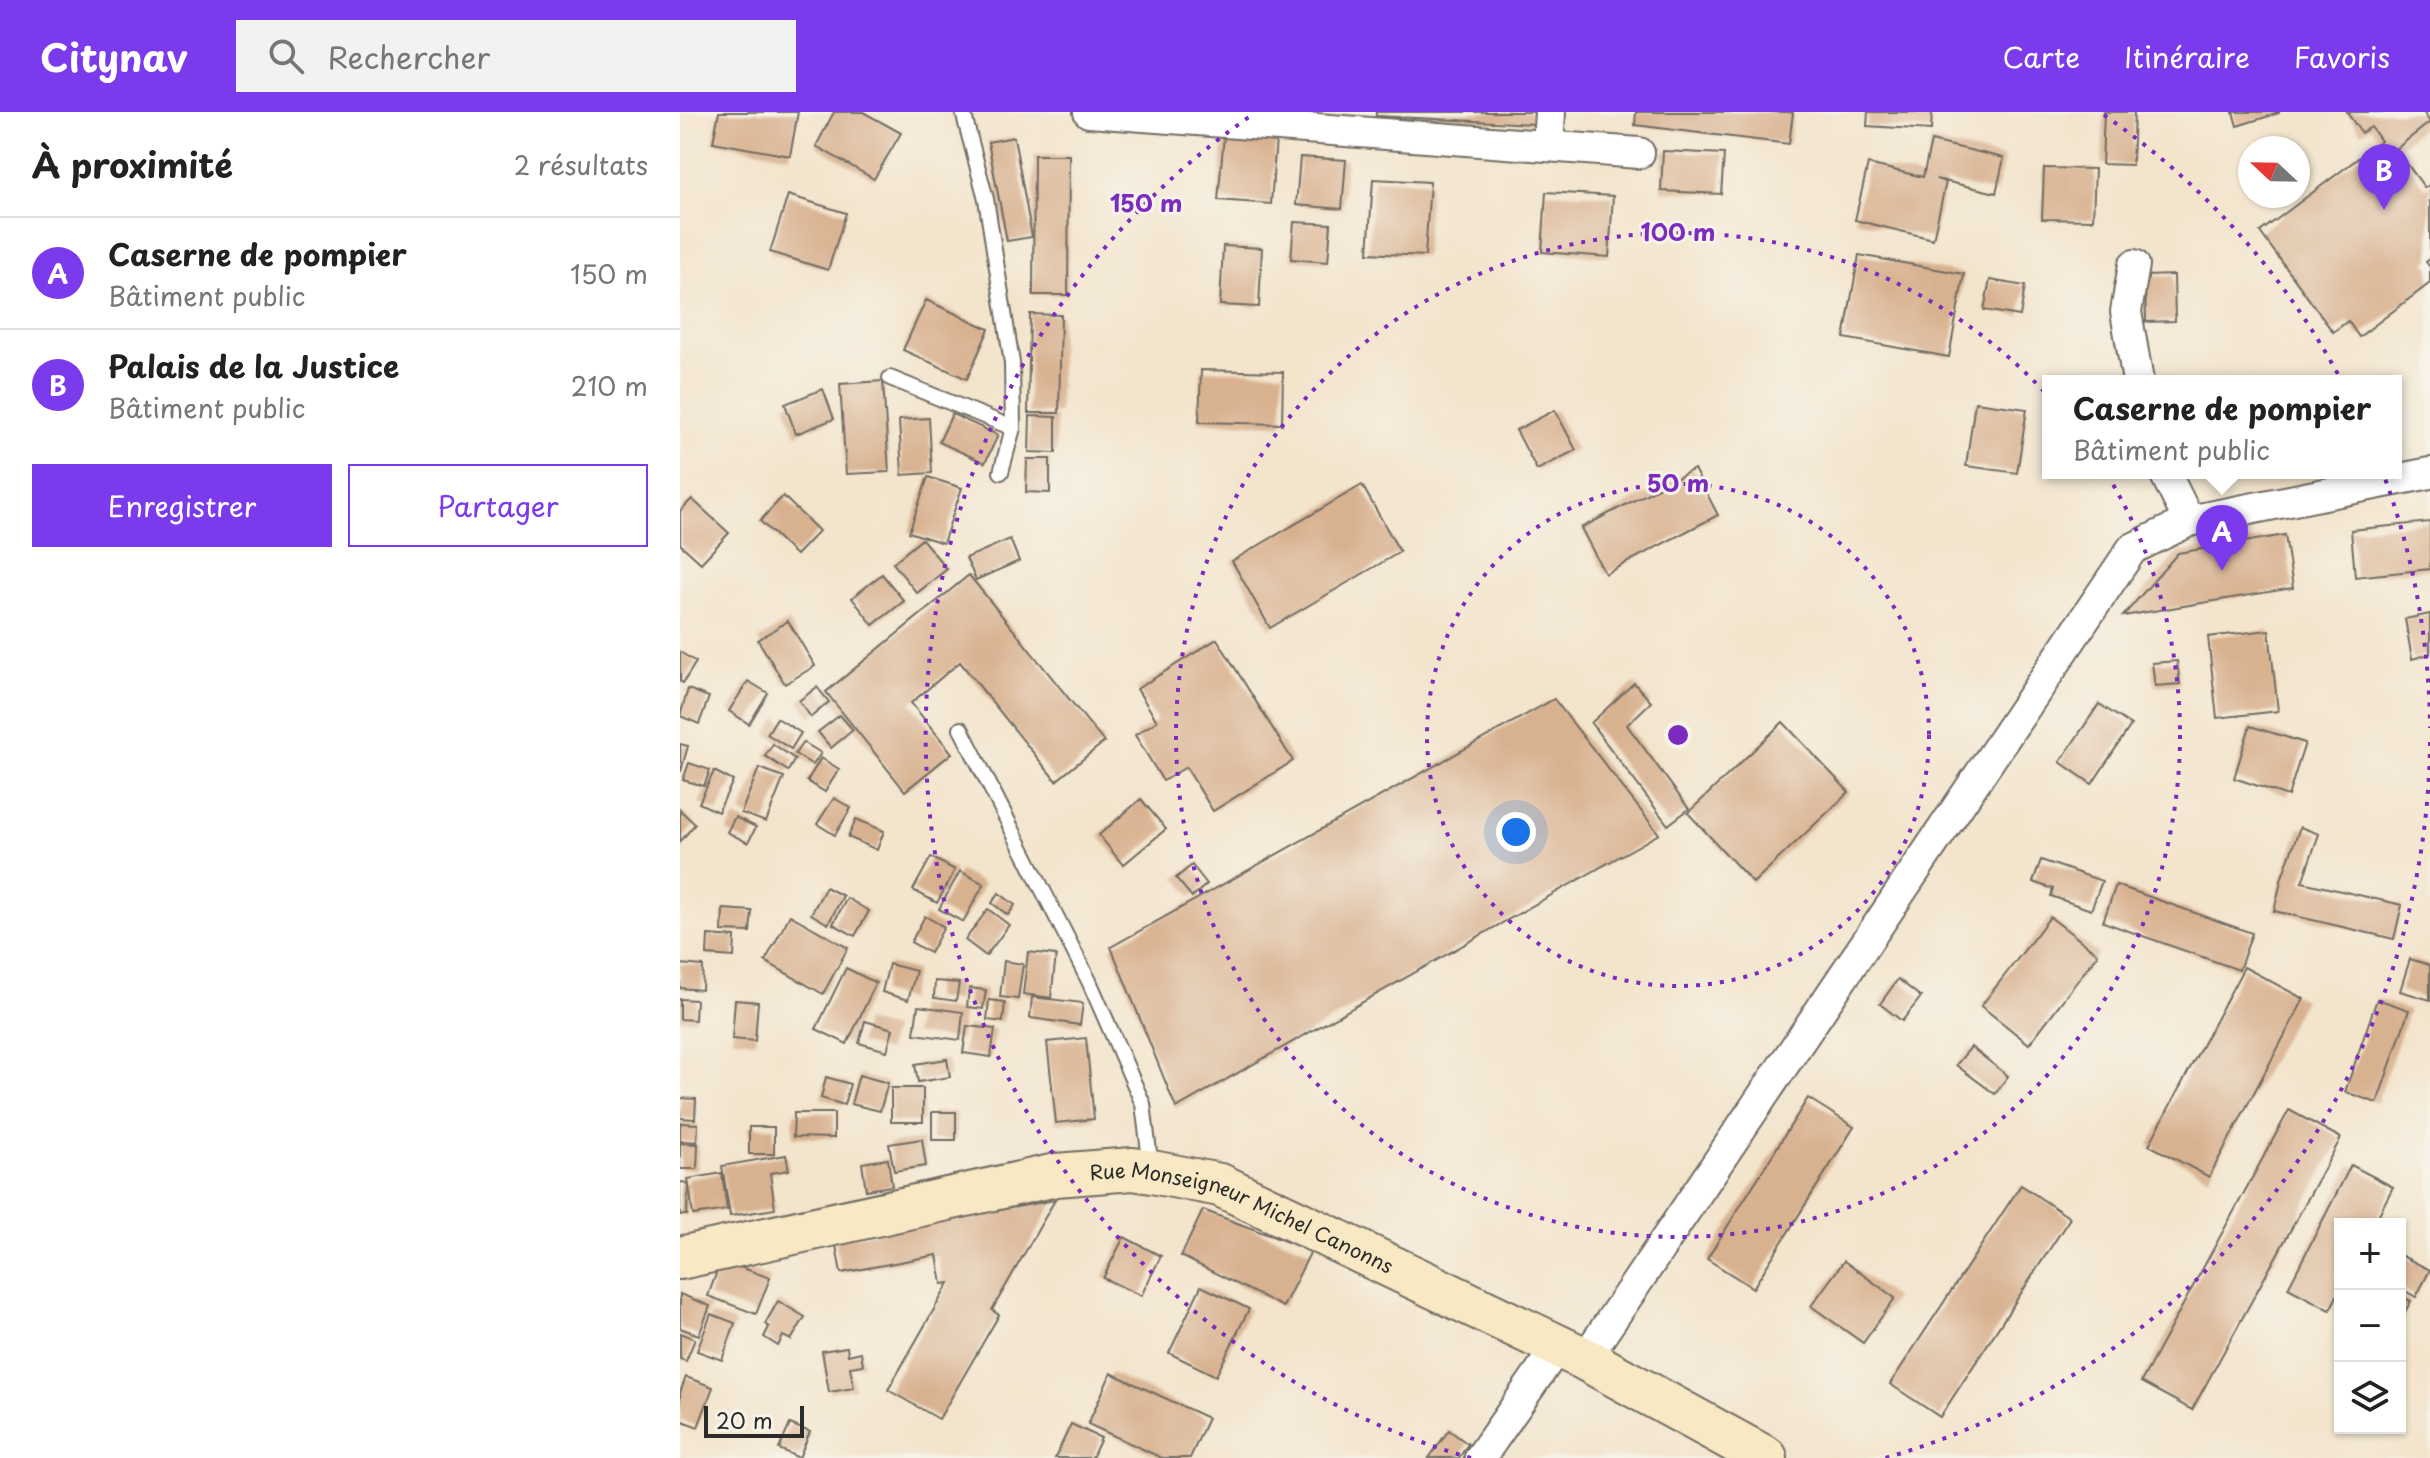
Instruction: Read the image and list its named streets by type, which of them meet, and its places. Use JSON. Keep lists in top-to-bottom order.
{
  "streets": {
    "street": ["Rue Monseigneur Michel Canonns"]
  },
  "scale_bar": "20 m",
  "north": "left",
  "page": {
    "header": "Citynav",
    "search": "Rechercher",
    "nav": ["Carte", "Itinéraire", "Favoris"],
    "heading": ["À proximité", "2 résultats"],
    "pins": ["B", "A"],
    "list": [
      {
        "mark": "A",
        "name": "Caserne de pompier",
        "note": "Bâtiment public",
        "value": "150 m"
      },
      {
        "mark": "B",
        "name": "Palais de la Justice",
        "note": "Bâtiment public",
        "value": "210 m"
      }
    ],
    "popup": ["Caserne de pompier", "Bâtiment public"],
    "buttons": ["Enregistrer", "Partager"],
    "map_buttons": ["+", "−"],
    "scale": "20 m"
  },
  "rings": ["150 m", "100 m", "50 m"]
}
